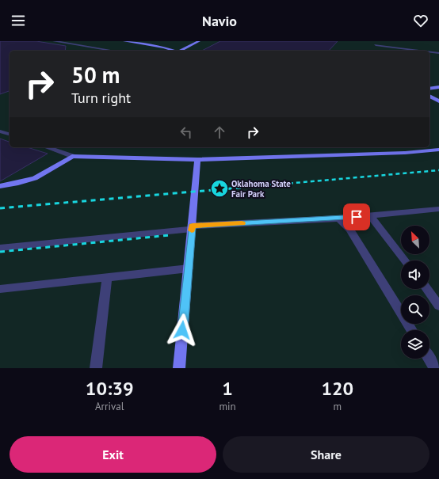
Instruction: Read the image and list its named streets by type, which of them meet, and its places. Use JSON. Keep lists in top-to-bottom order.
{
  "places": {
    "place": ["Oklahoma State Fair Park"]
  },
  "north": "top left",
  "page": {
    "header": "Navio",
    "turn": ["50 m", "Turn right"],
    "eta": [
      "10:39",
      "Arrival",
      "1",
      "min",
      "120",
      "m"
    ],
    "buttons": ["Exit", "Share"]
  }
}
